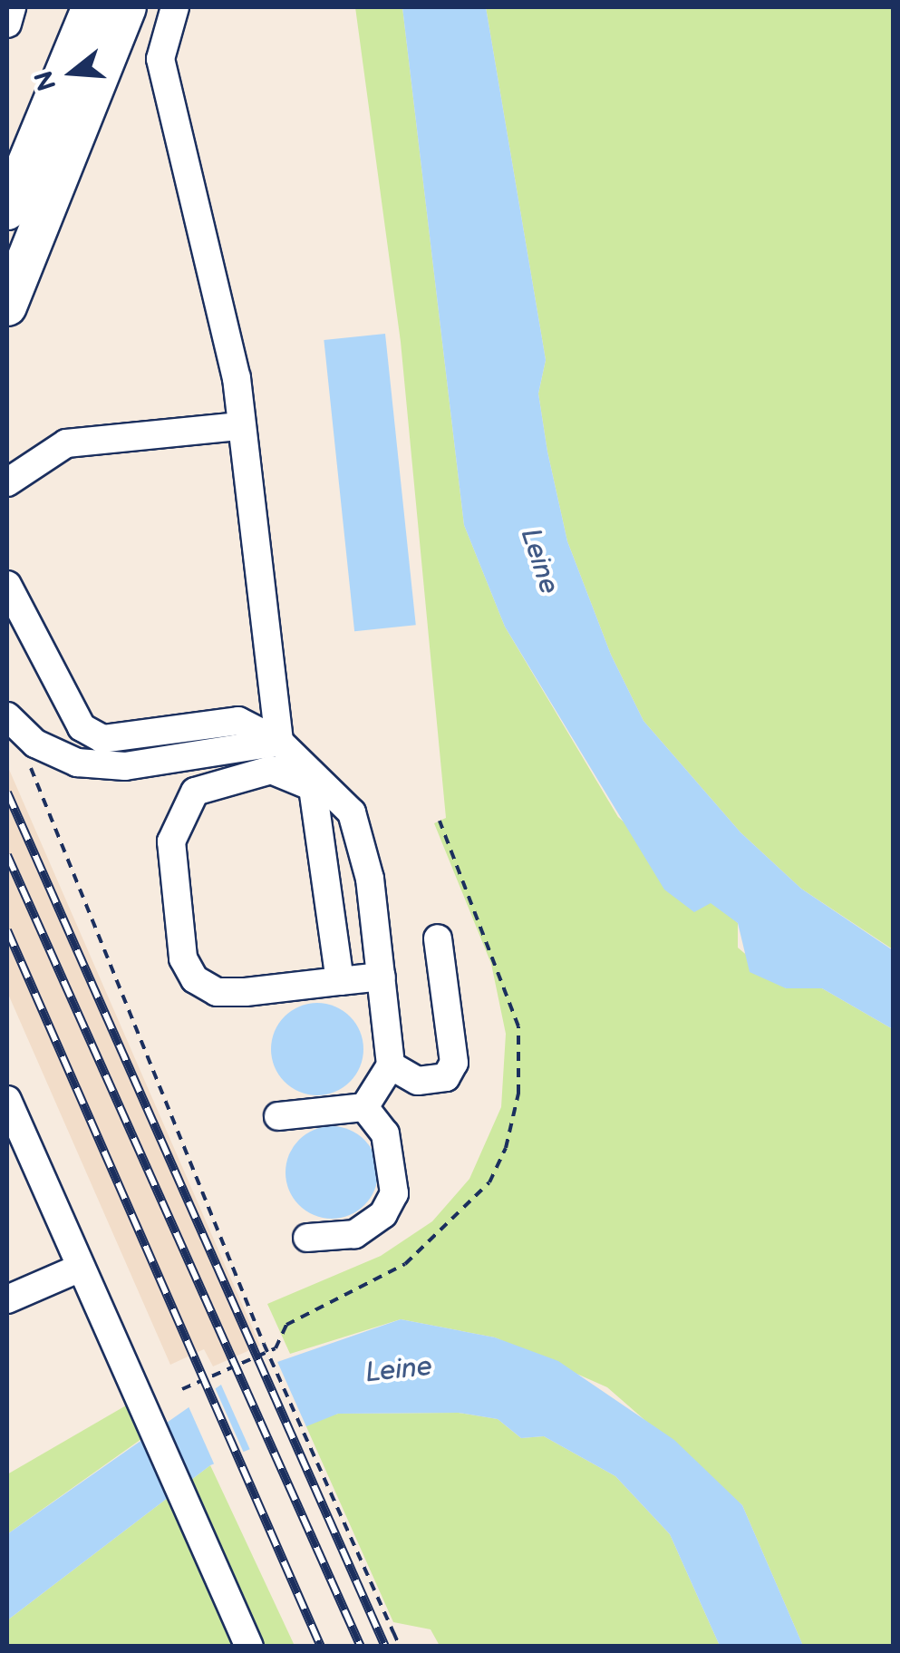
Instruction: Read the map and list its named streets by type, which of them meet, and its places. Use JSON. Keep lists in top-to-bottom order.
{
  "water": ["Leine"],
  "north": "left"
}
